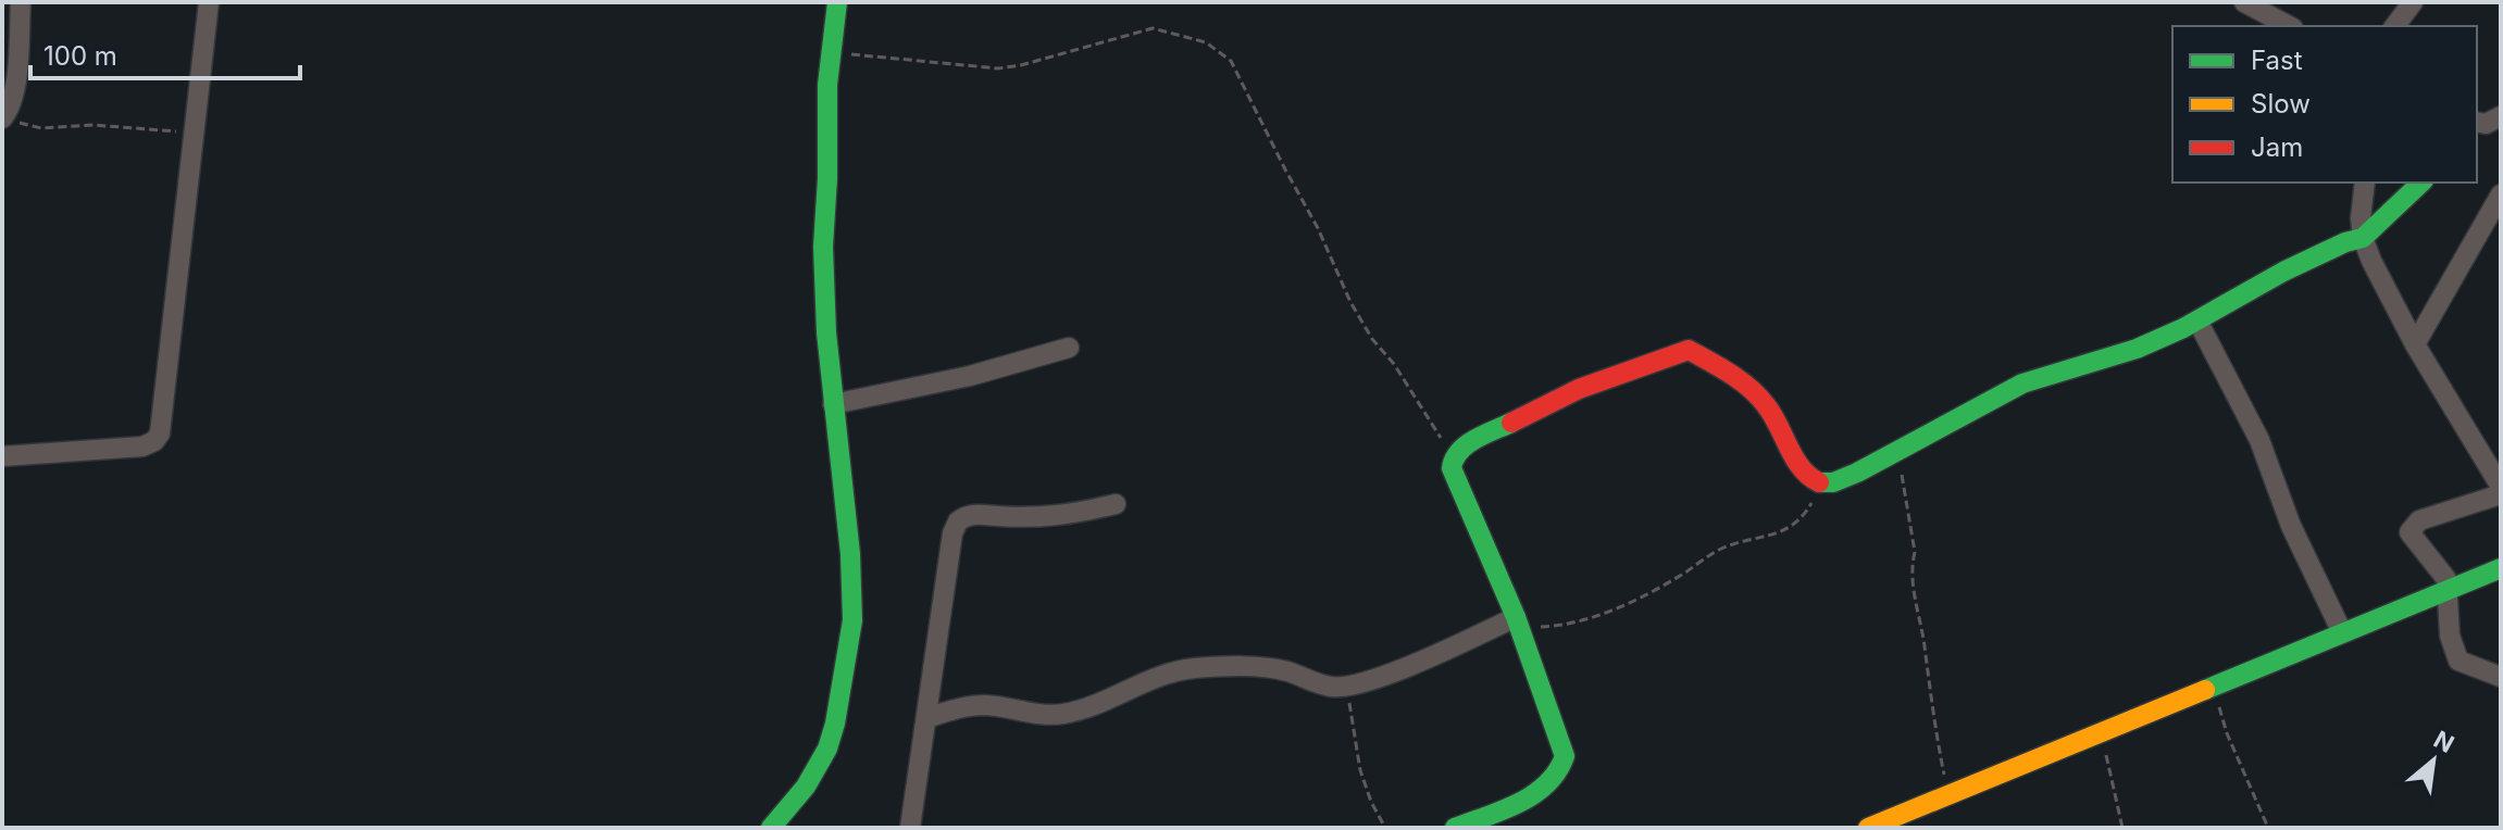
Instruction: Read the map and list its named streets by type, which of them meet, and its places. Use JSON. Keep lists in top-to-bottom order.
{
  "legend": ["Fast", "Slow", "Jam"],
  "scale_bar": "100 m",
  "north": "top right"
}
